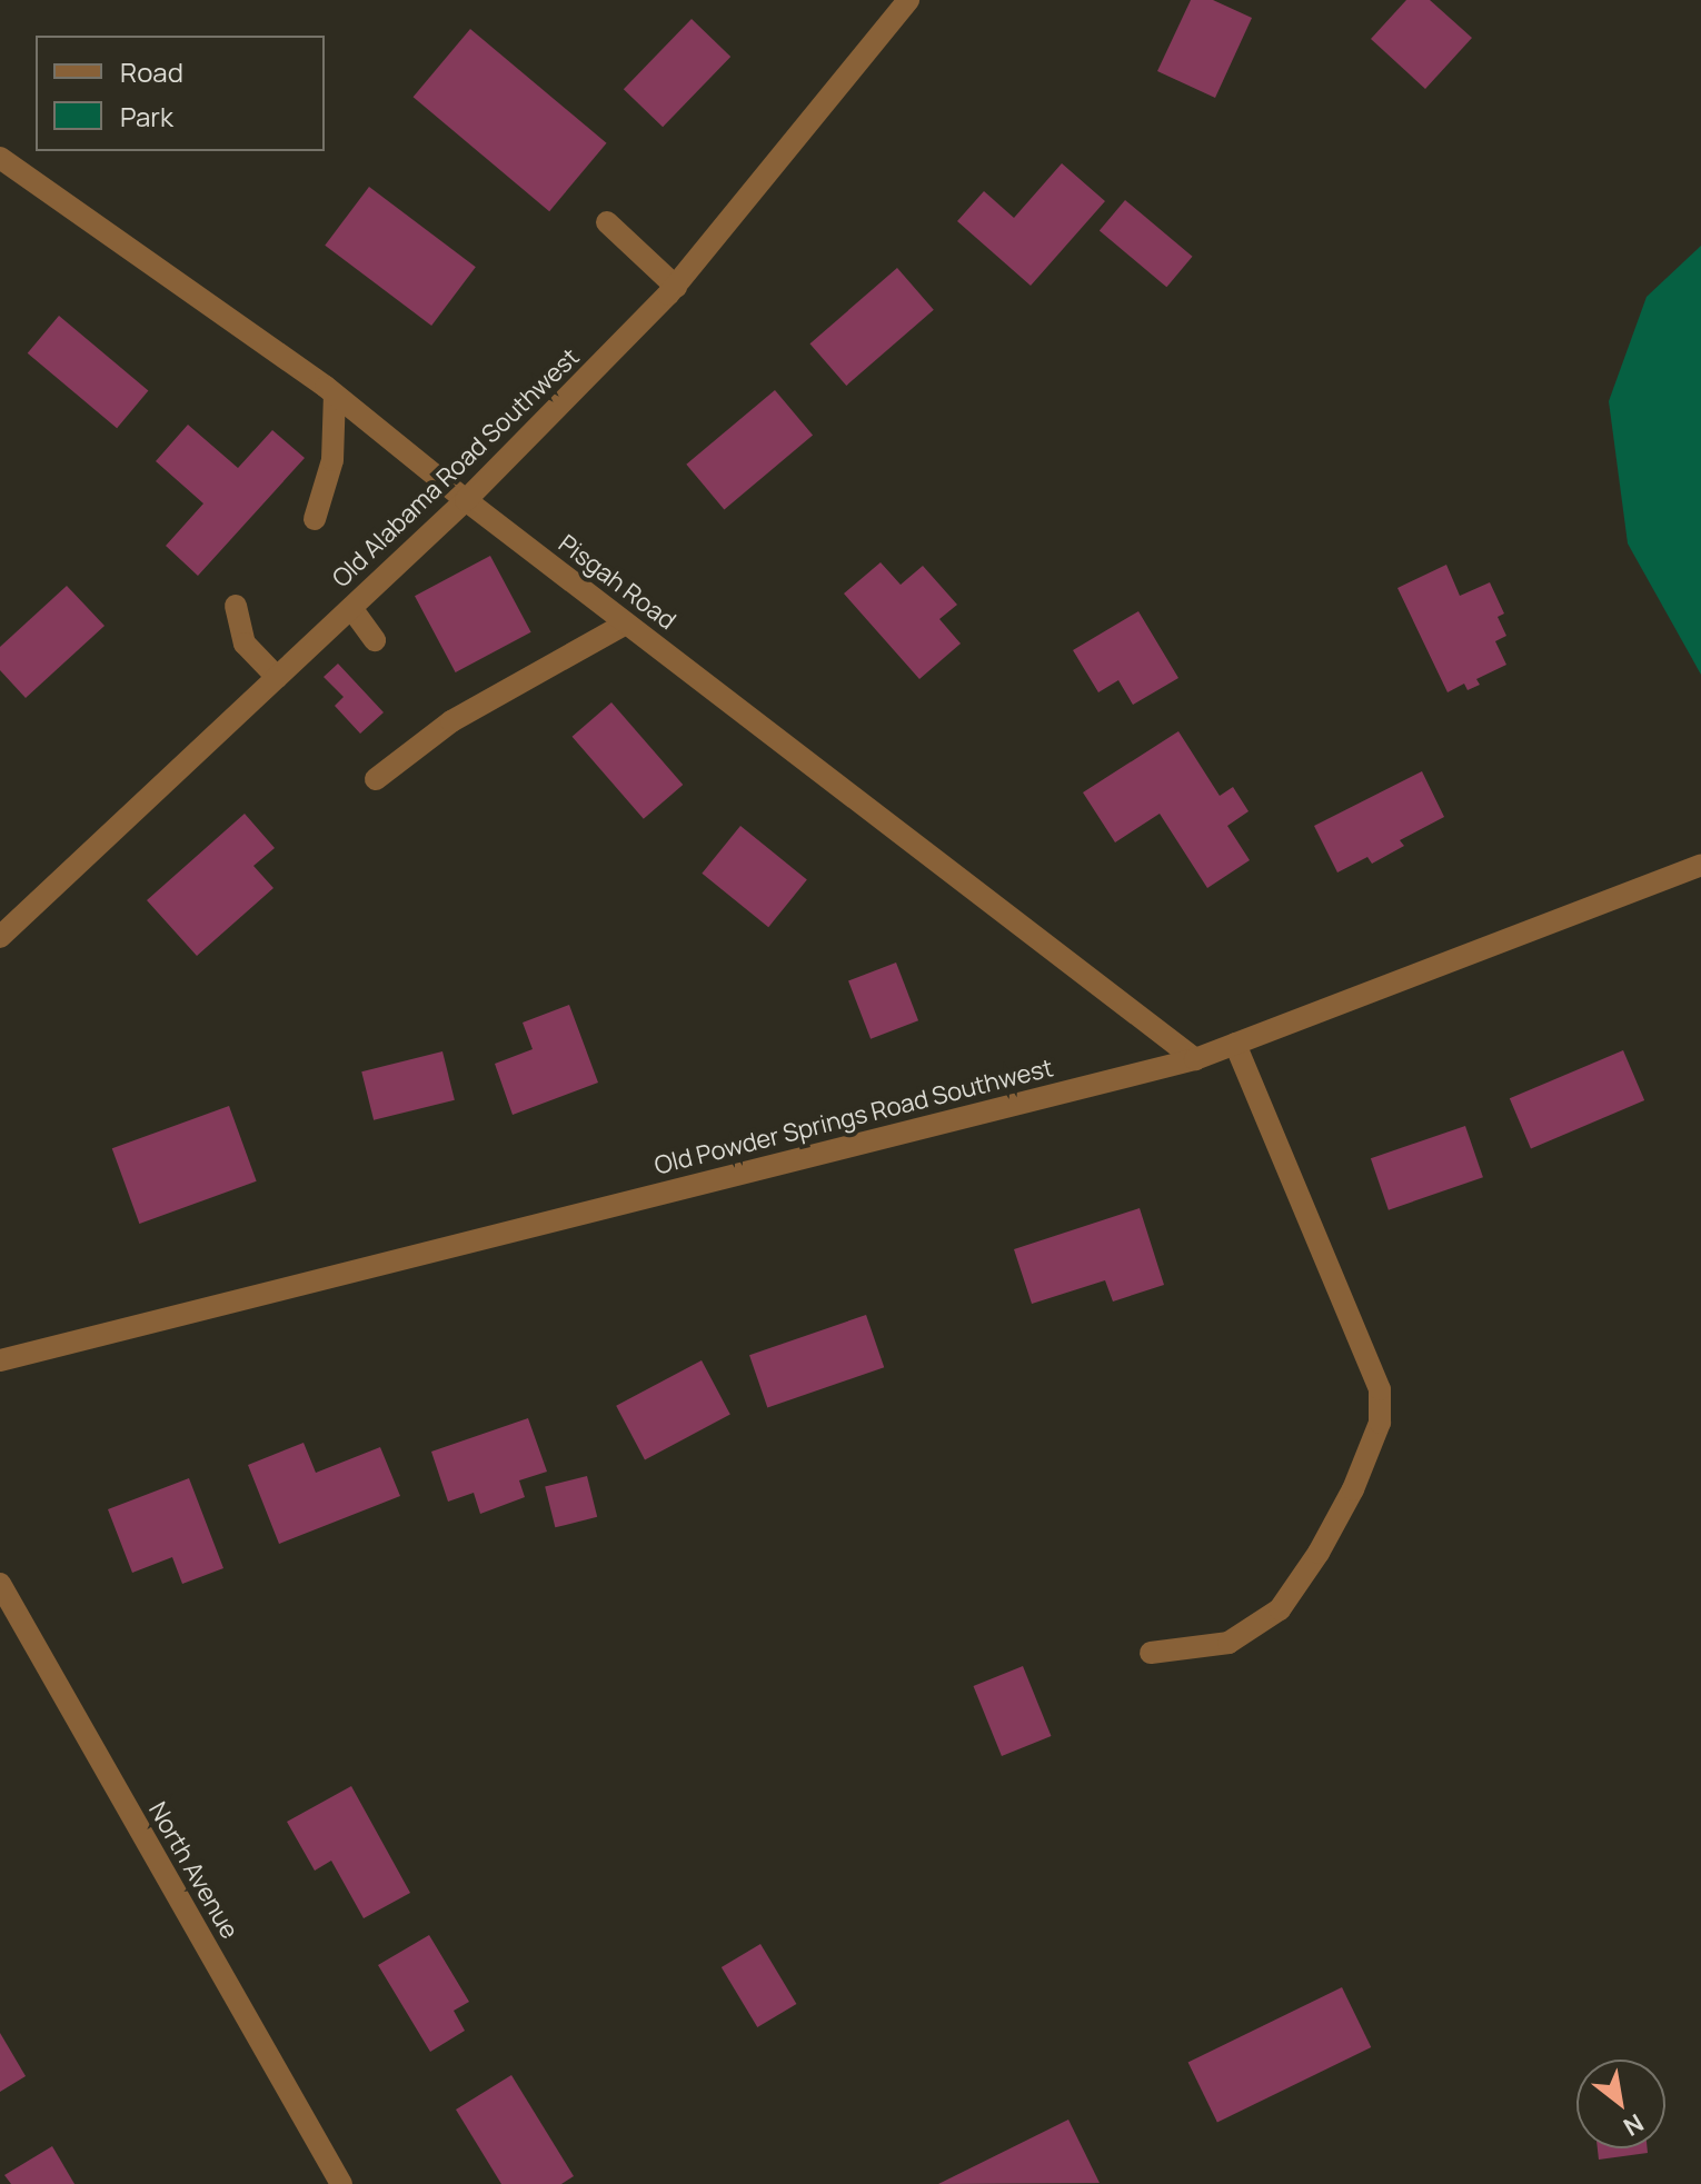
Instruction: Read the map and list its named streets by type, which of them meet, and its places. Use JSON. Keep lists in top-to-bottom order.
{
  "streets": {
    "street": [
      "Old Alabama Road Southwest",
      "Pisgah Road",
      "Old Powder Springs Road Southwest",
      "North Avenue"
    ]
  },
  "crossings": [
    ["Old Alabama Road Southwest", "Pisgah Road"],
    ["Pisgah Road", "Old Powder Springs Road Southwest"]
  ],
  "legend": ["Road", "Park"],
  "north": "bottom right"
}
